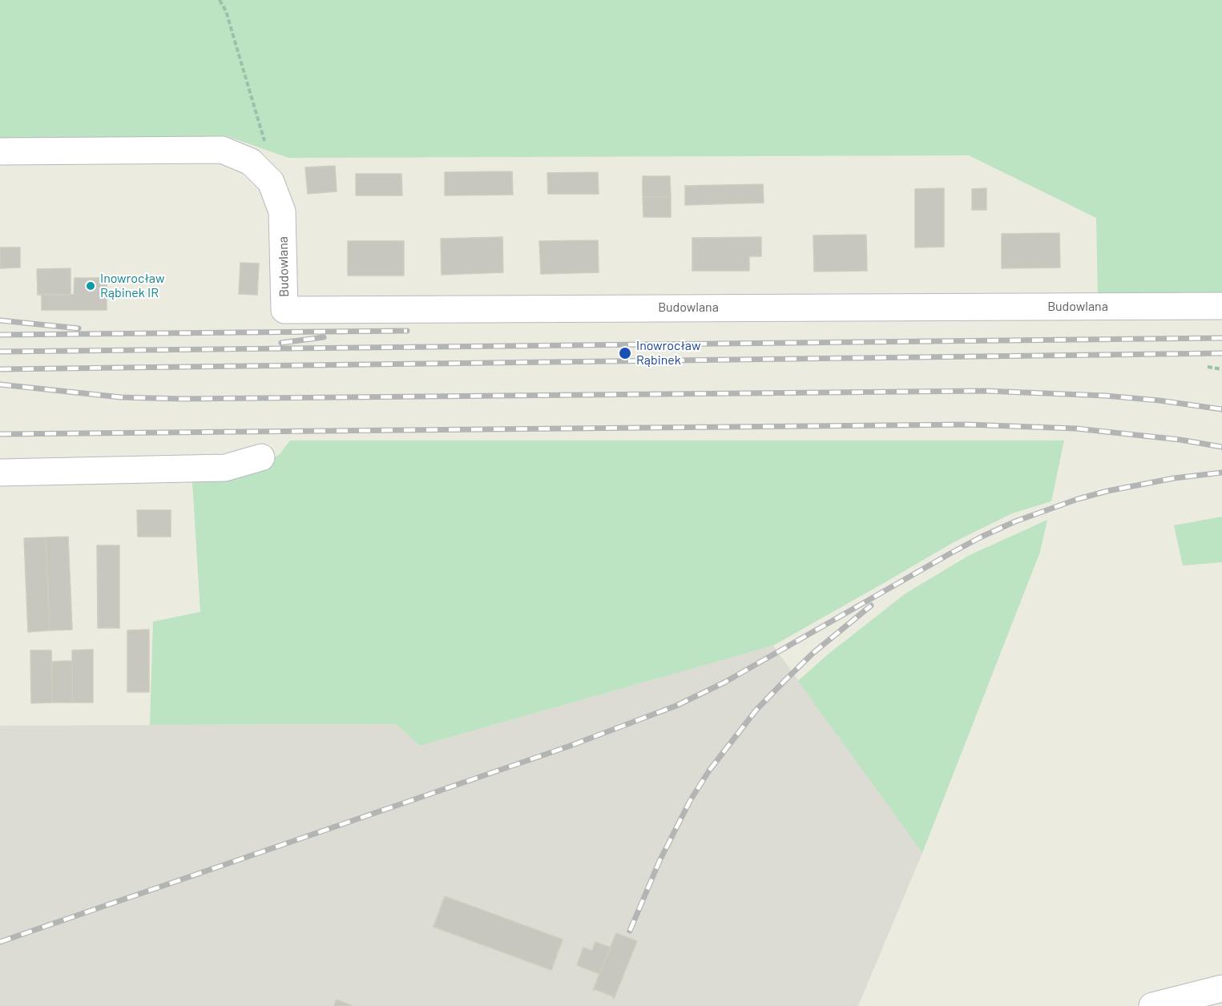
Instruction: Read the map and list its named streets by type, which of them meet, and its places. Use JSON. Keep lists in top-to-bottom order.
{
  "streets": {
    "street": ["Budowlana"]
  },
  "places": ["Inowrocław Rąbinek IR", "Inowrocław Rąbinek"]
}
